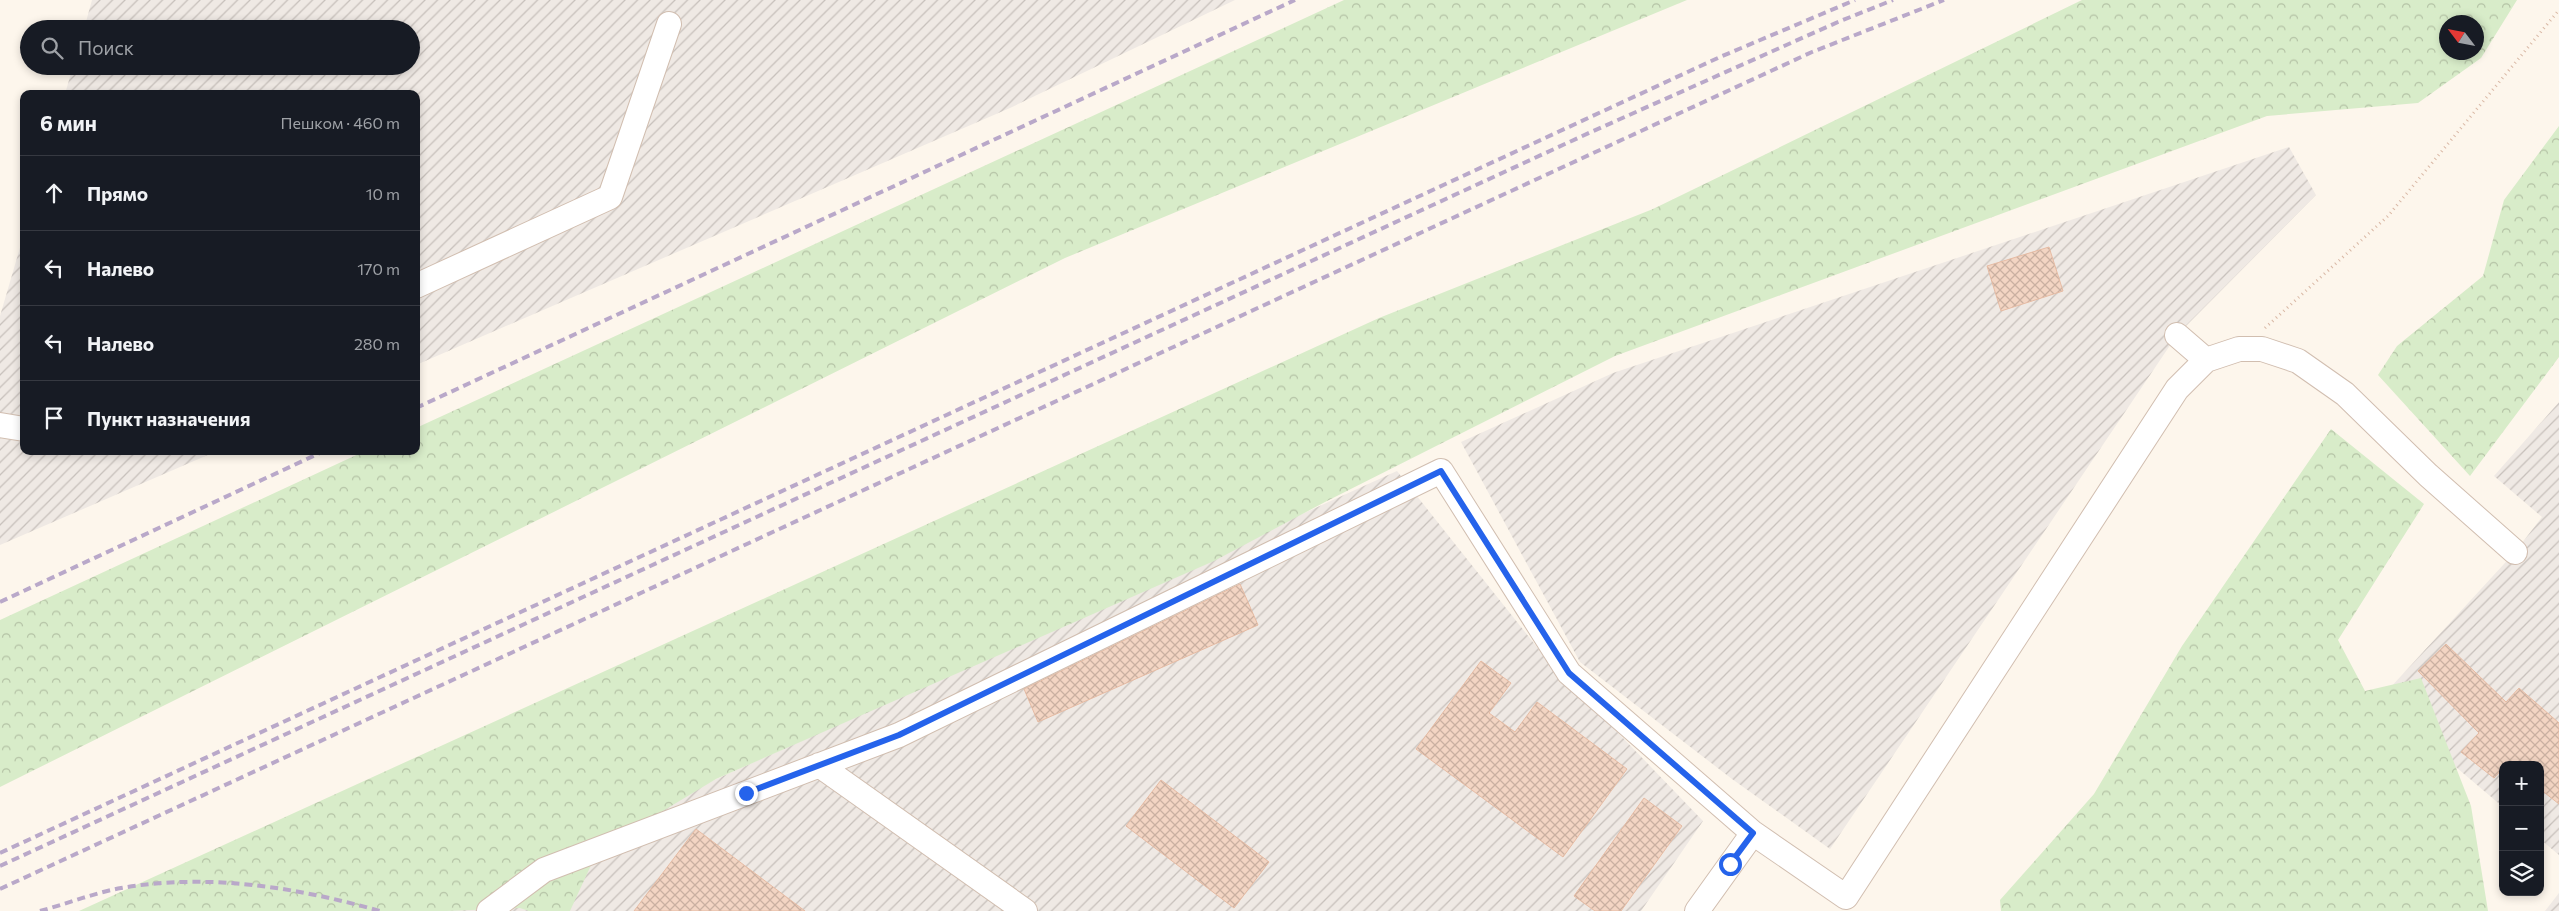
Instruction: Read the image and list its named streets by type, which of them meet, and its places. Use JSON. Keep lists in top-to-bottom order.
{
  "north": "top left",
  "page": {
    "search": "Поиск",
    "heading": ["6 мин", "Пешком · 460 m"],
    "list": [
      ["Прямо", "10 m"],
      ["Налево", "170 m"],
      ["Налево", "280 m"],
      "Пункт назначения"
    ],
    "map_buttons": ["+", "−"]
  }
}
